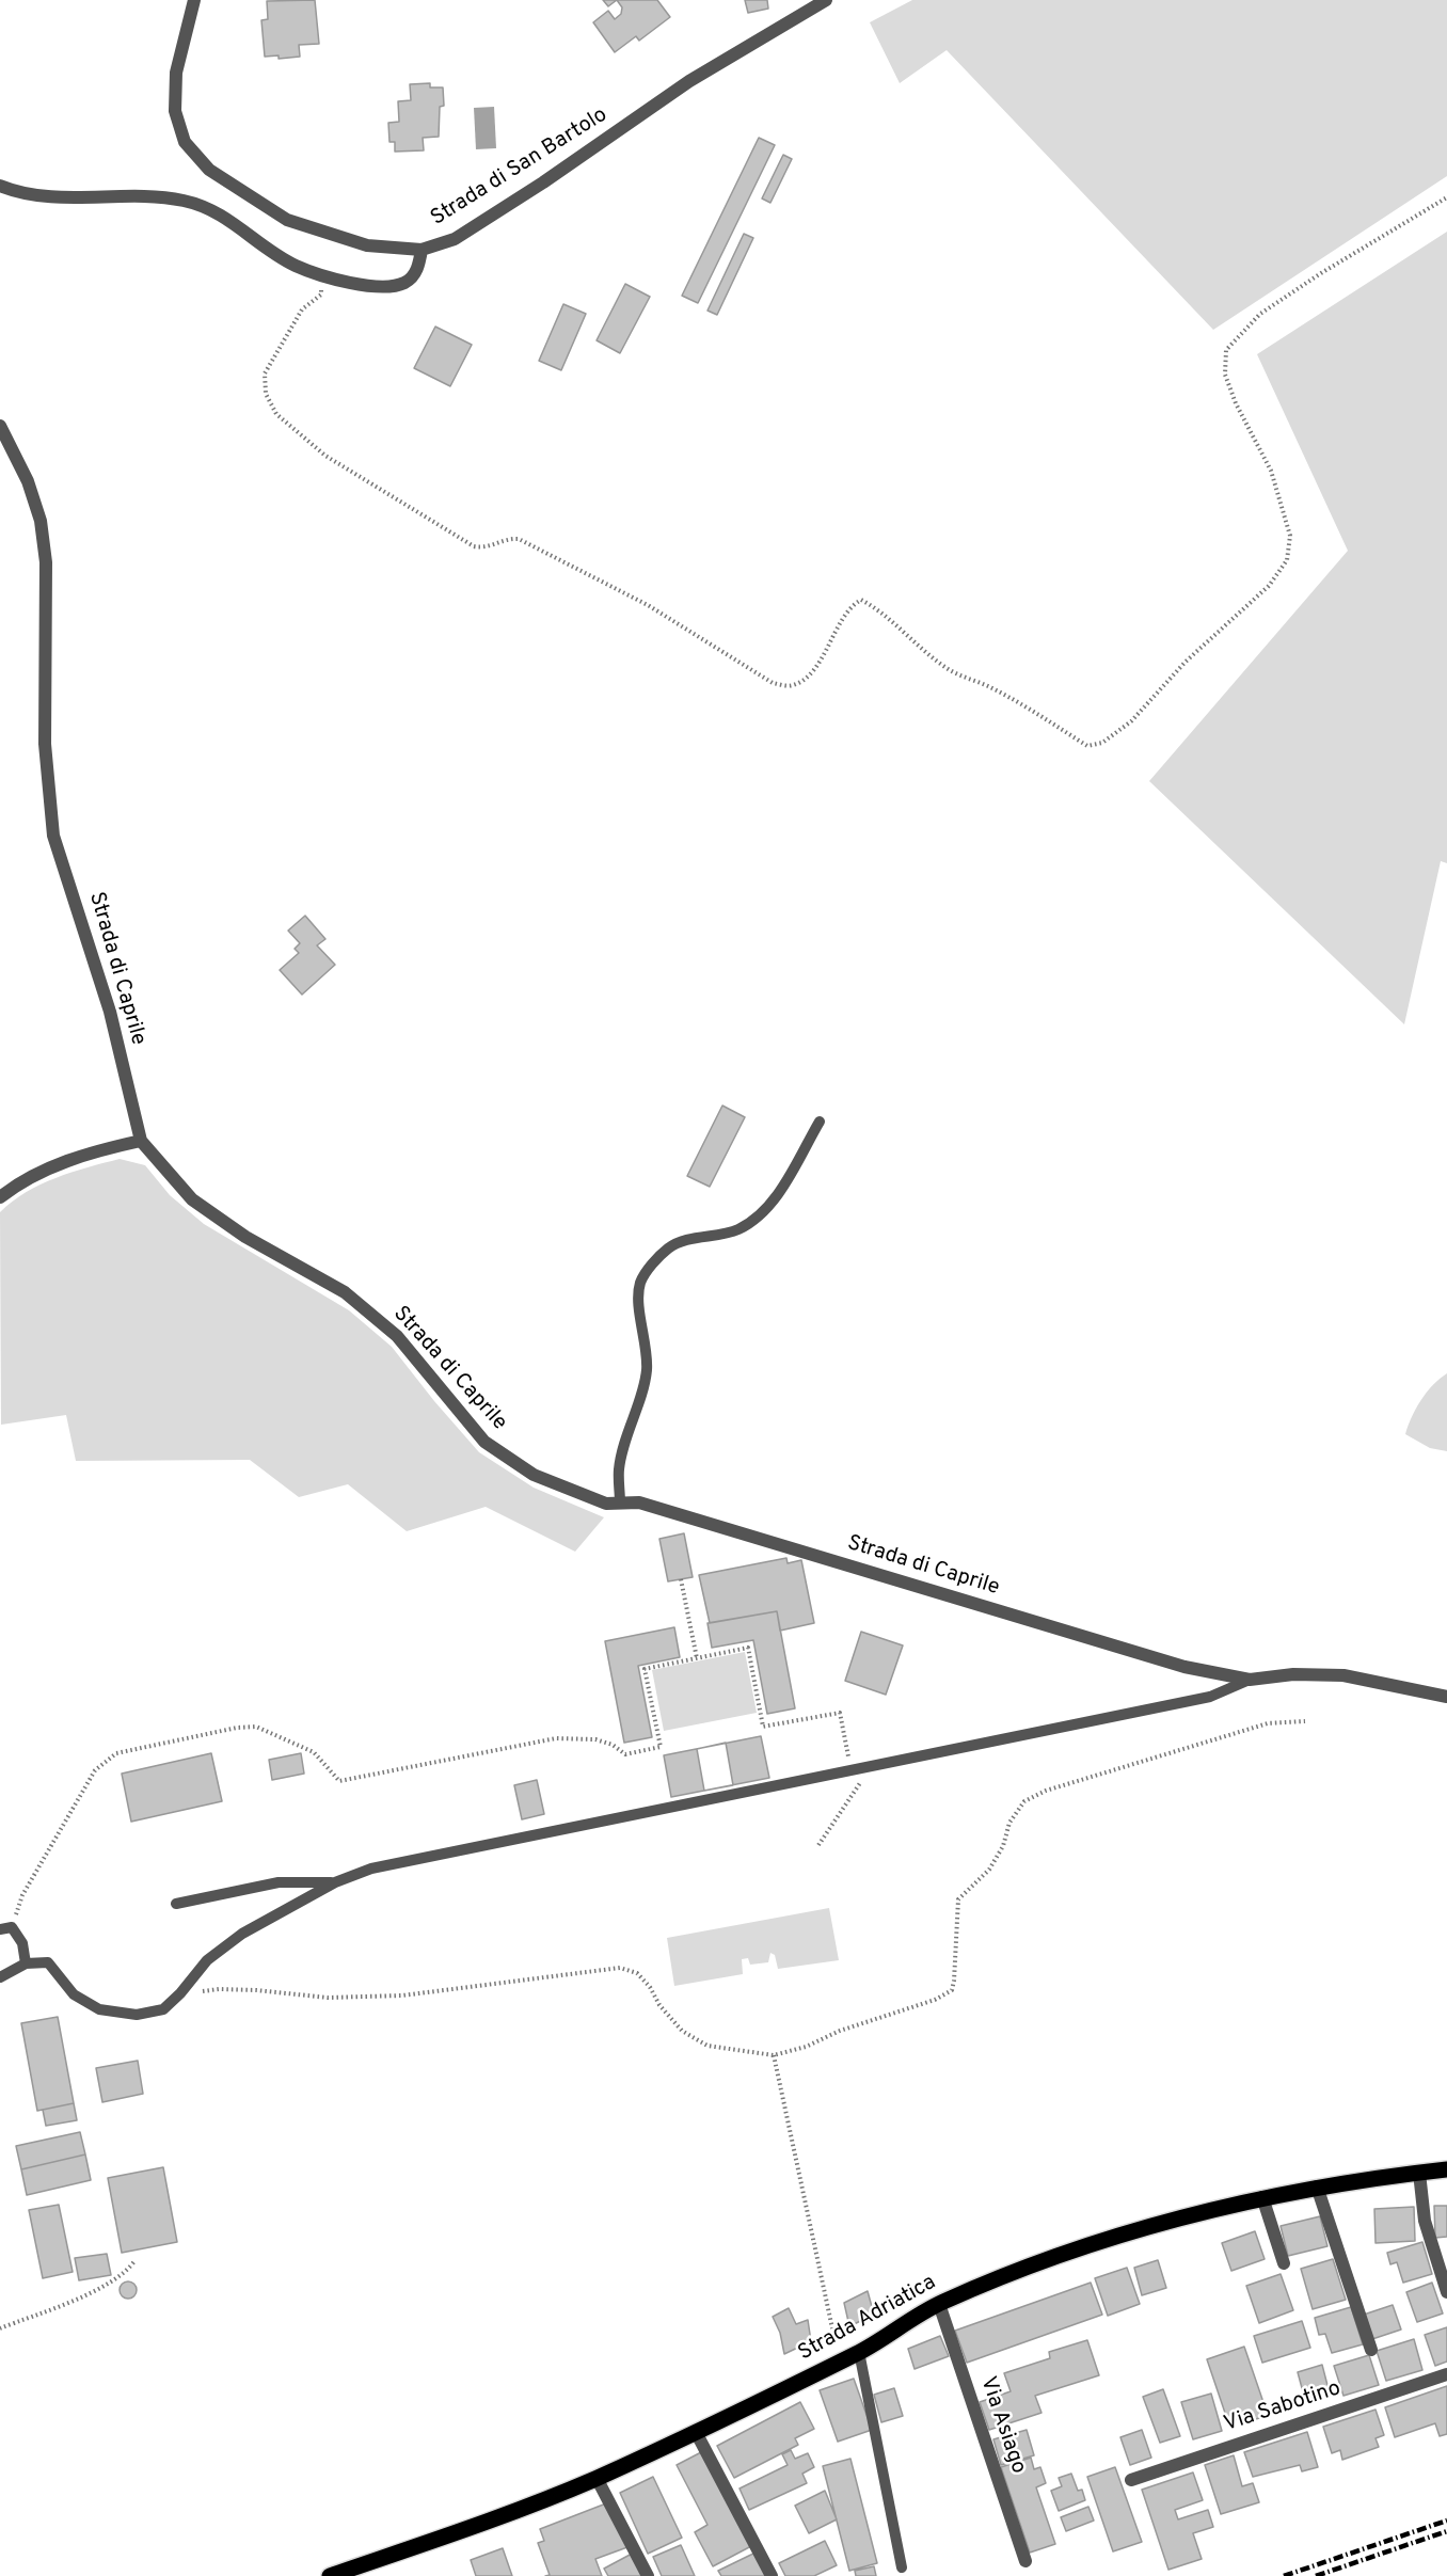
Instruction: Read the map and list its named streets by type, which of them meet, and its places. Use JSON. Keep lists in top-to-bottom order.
{
  "streets": {
    "main road": ["Strada Adriatica"],
    "street": [
      "Strada di San Bartolo",
      "Strada di Caprile",
      "Via Sabotino",
      "Via Asiago"
    ]
  },
  "crossings": [
    ["Strada Adriatica", "Via Asiago"]
  ]
}
